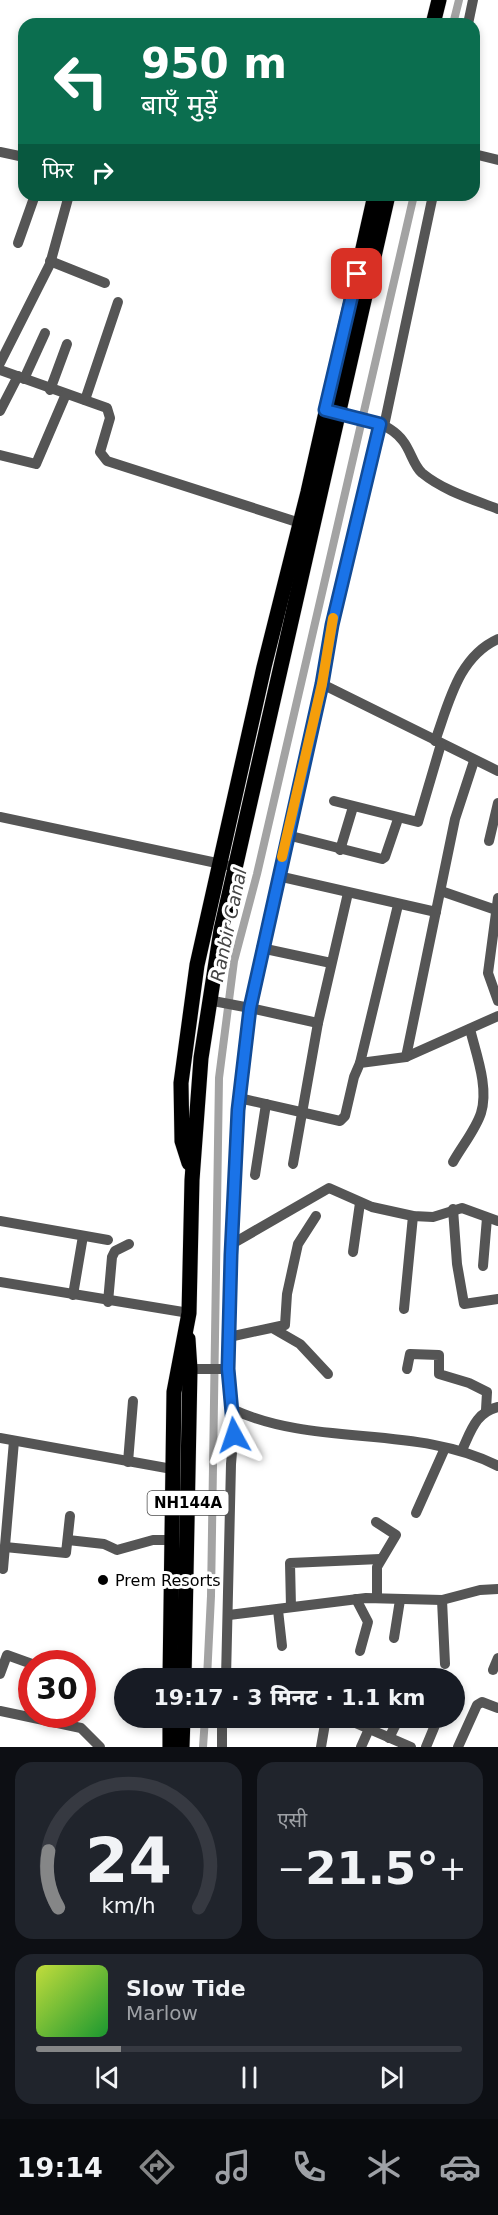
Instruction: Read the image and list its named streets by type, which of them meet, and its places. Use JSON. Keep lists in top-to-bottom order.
{
  "streets": {
    "highway": ["NH144A"]
  },
  "water": ["Ranbir Canal"],
  "places": ["Prem Resorts"],
  "page": {
    "turn": ["950 m", "बाएँ मुड़ें"],
    "then": "फिर",
    "limit": "30",
    "trip": "19:17 · 3 मिनट · 1.1 km",
    "tile": "एसी",
    "heat": ["−", "21.5°", "+"],
    "song": ["Slow Tide", "Marlow"],
    "tabs": "19:14",
    "gauge": ["24", "km/h"]
  }
}
